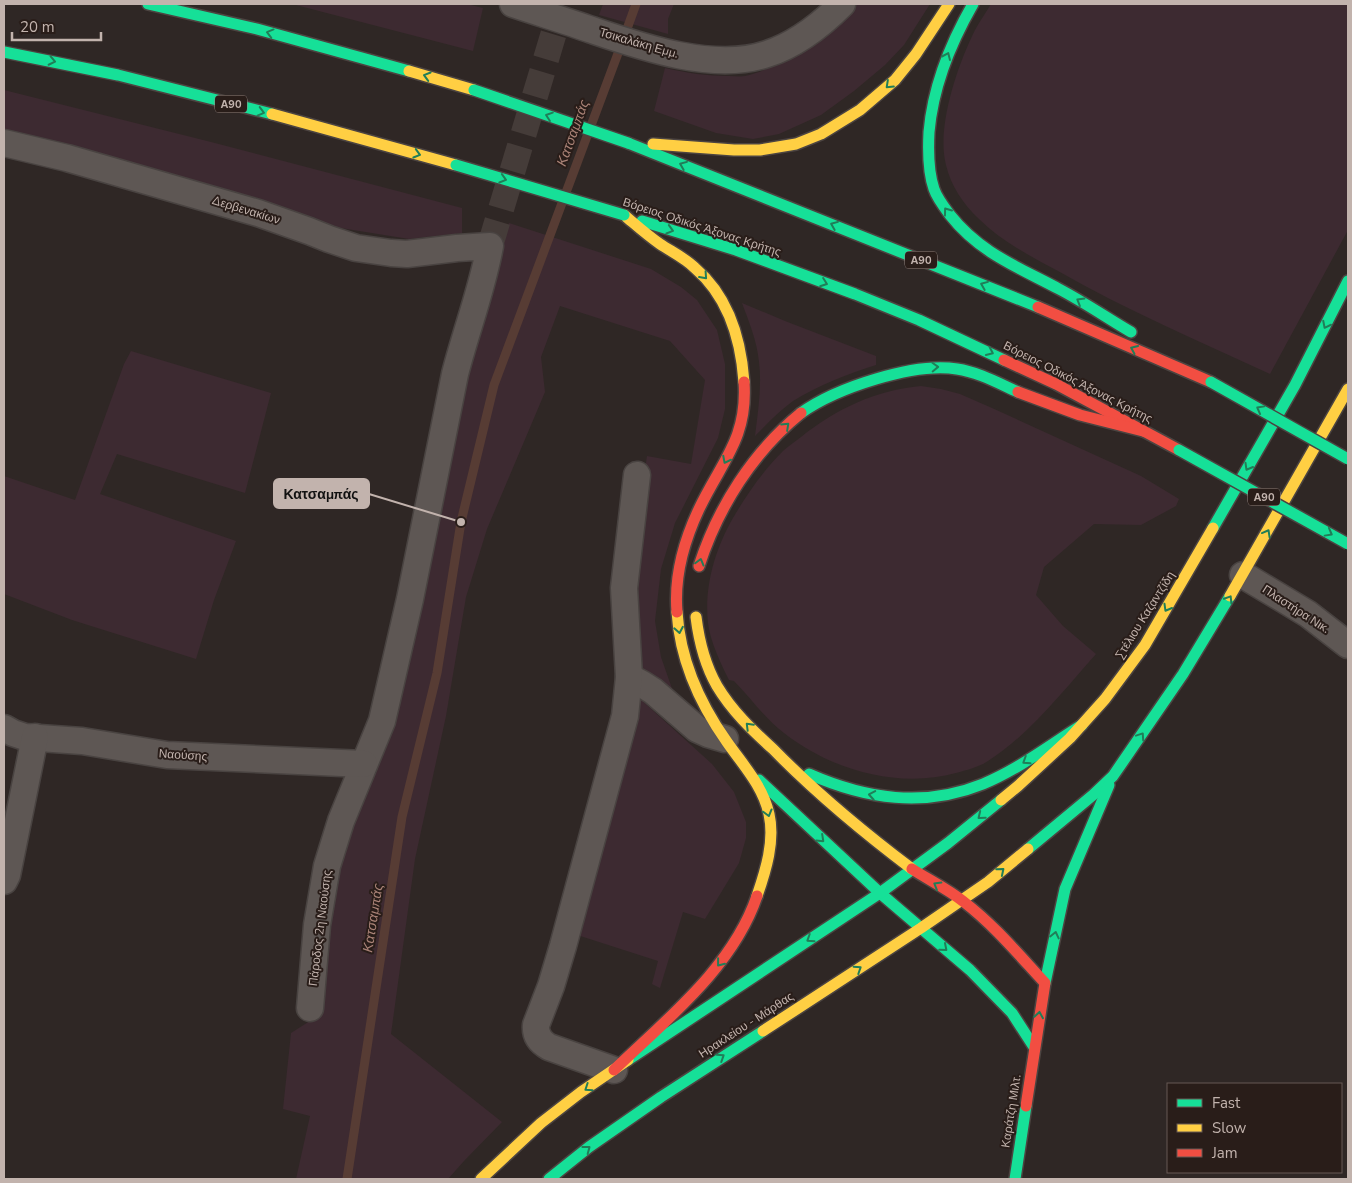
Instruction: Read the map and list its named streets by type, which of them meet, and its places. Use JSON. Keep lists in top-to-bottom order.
{
  "streets": {
    "main road": [
      "Α90",
      "Βόρειος Οδικός Άξονας Κρήτης",
      "Στέλιου Καζαντζίδη",
      "Ηρακλείου - Μάρθας",
      "Καράτζη Μιλτ."
    ],
    "street": [
      "Τσικαλάκη Εμμ.",
      "Δερβενακίων",
      "Πλαστήρα Νικ.",
      "Ναούσης",
      "Πάροδος 2η Ναούσης"
    ]
  },
  "crossings": [
    ["Δερβενακίων", "Πάροδος 2η Ναούσης"],
    ["Ναούσης", "Πάροδος 2η Ναούσης"]
  ],
  "one_way": ["Καράτζη Μιλτ."],
  "water": ["Κατσαμπάς"],
  "places": ["Κατσαμπάς"],
  "legend": ["Fast", "Slow", "Jam"],
  "scale_bar": "20 m"
}
